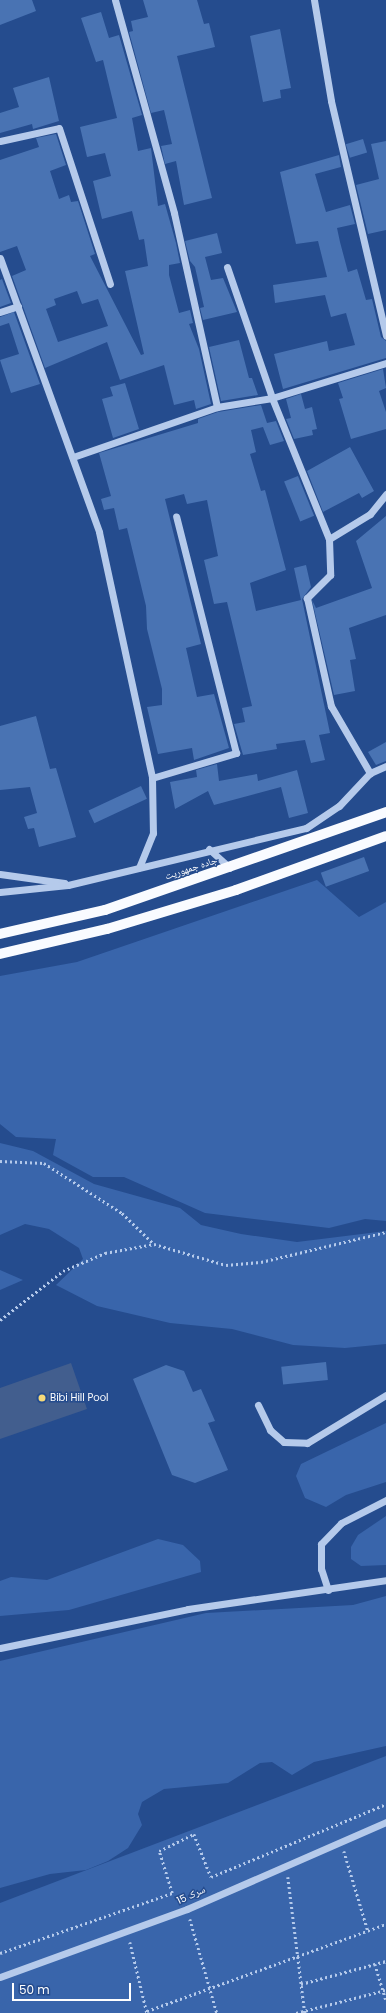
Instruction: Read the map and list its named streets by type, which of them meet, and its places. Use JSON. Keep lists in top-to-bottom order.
{
  "streets": {
    "main road": ["جاده جمهوریت"],
    "street": ["سرک 15"]
  },
  "places": ["Bibi Hill Pool"],
  "scale_bar": "50 m"
}
